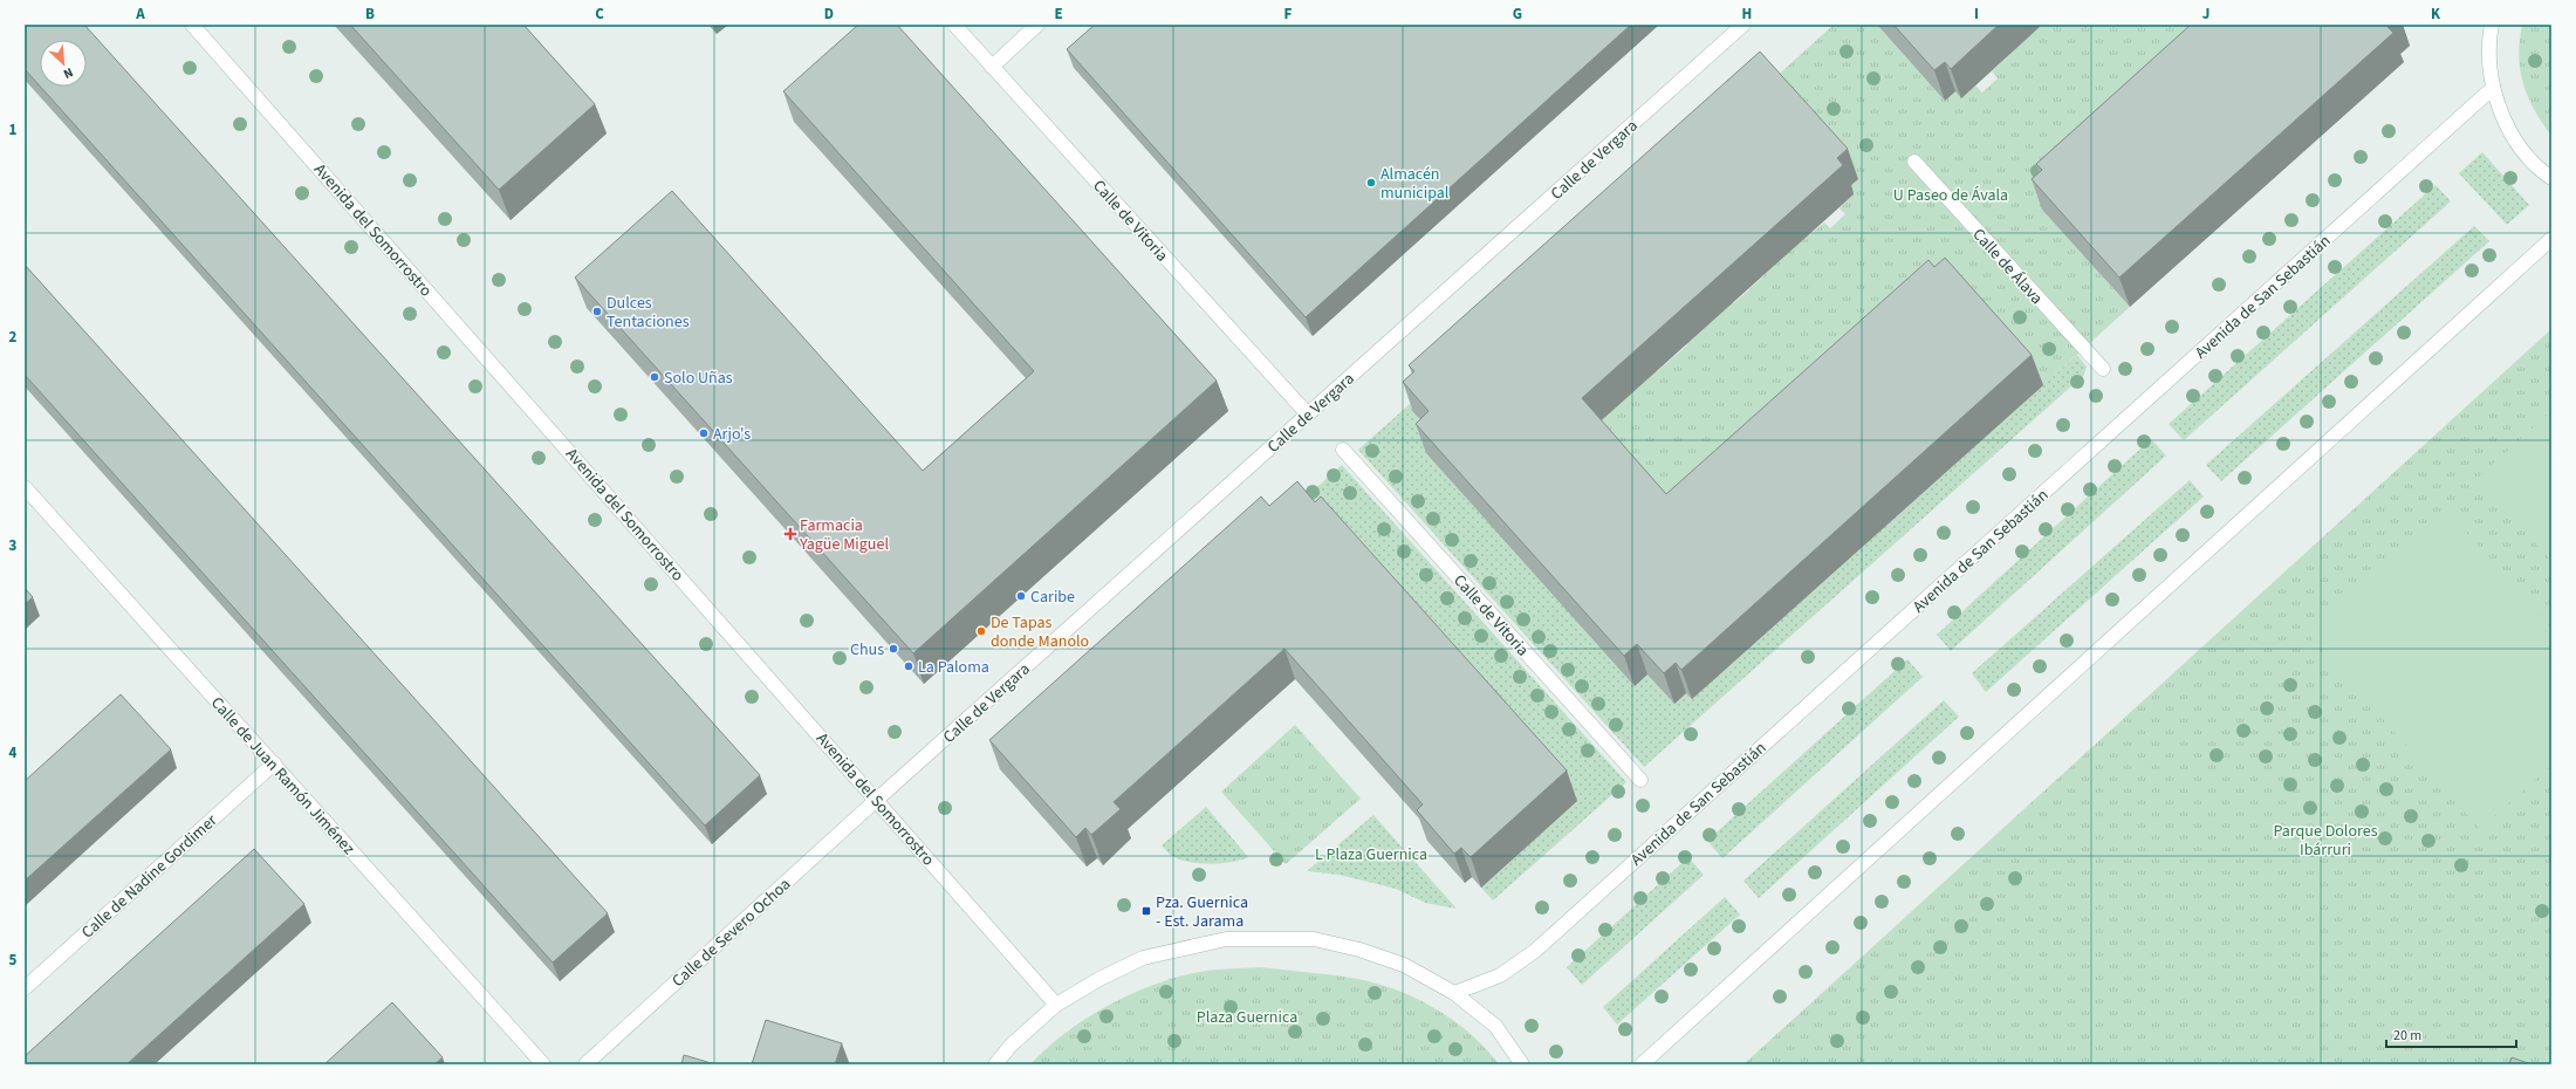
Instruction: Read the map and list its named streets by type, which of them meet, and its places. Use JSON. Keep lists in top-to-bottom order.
{
  "streets": {
    "street": [
      "Calle de Vergara",
      "Calle de Vitoria",
      "Avenida del Somorrostro",
      "Calle de Álava",
      "Avenida de San Sebastián",
      "Calle de Juan Ramón Jiménez",
      "Calle de Nadine Gordimer",
      "Calle de Severo Ochoa"
    ]
  },
  "crossings": [
    ["Calle de Vergara", "Calle de Vitoria"],
    ["Calle de Vergara", "Avenida del Somorrostro"],
    ["Calle de Vergara", "Calle de Severo Ochoa"],
    ["Avenida del Somorrostro", "Calle de Severo Ochoa"],
    ["Calle de Juan Ramón Jiménez", "Calle de Nadine Gordimer"]
  ],
  "parks": [
    "U Paseo de Ávala",
    "Parque Dolores Ibárruri",
    "L Plaza Guernica",
    "Plaza Guernica"
  ],
  "places": {
    "other": [
      "Almacén municipal",
      "Dulces Tentaciones",
      "Solo Uñas",
      "Arjo's",
      "Caribe",
      "De Tapas donde Manolo",
      "Chus",
      "La Paloma"
    ],
    "health": ["Farmacia Yagüe Miguel"],
    "transit": ["Pza. Guernica - Est. Jarama"]
  },
  "scale_bar": "20 m",
  "north": "bottom right",
  "grid": {
    "columns": [
      "A",
      "B",
      "C",
      "D",
      "E",
      "F",
      "G",
      "H",
      "I",
      "J",
      "K"
    ],
    "rows": [
      "1",
      "2",
      "3",
      "4",
      "5"
    ]
  }
}
